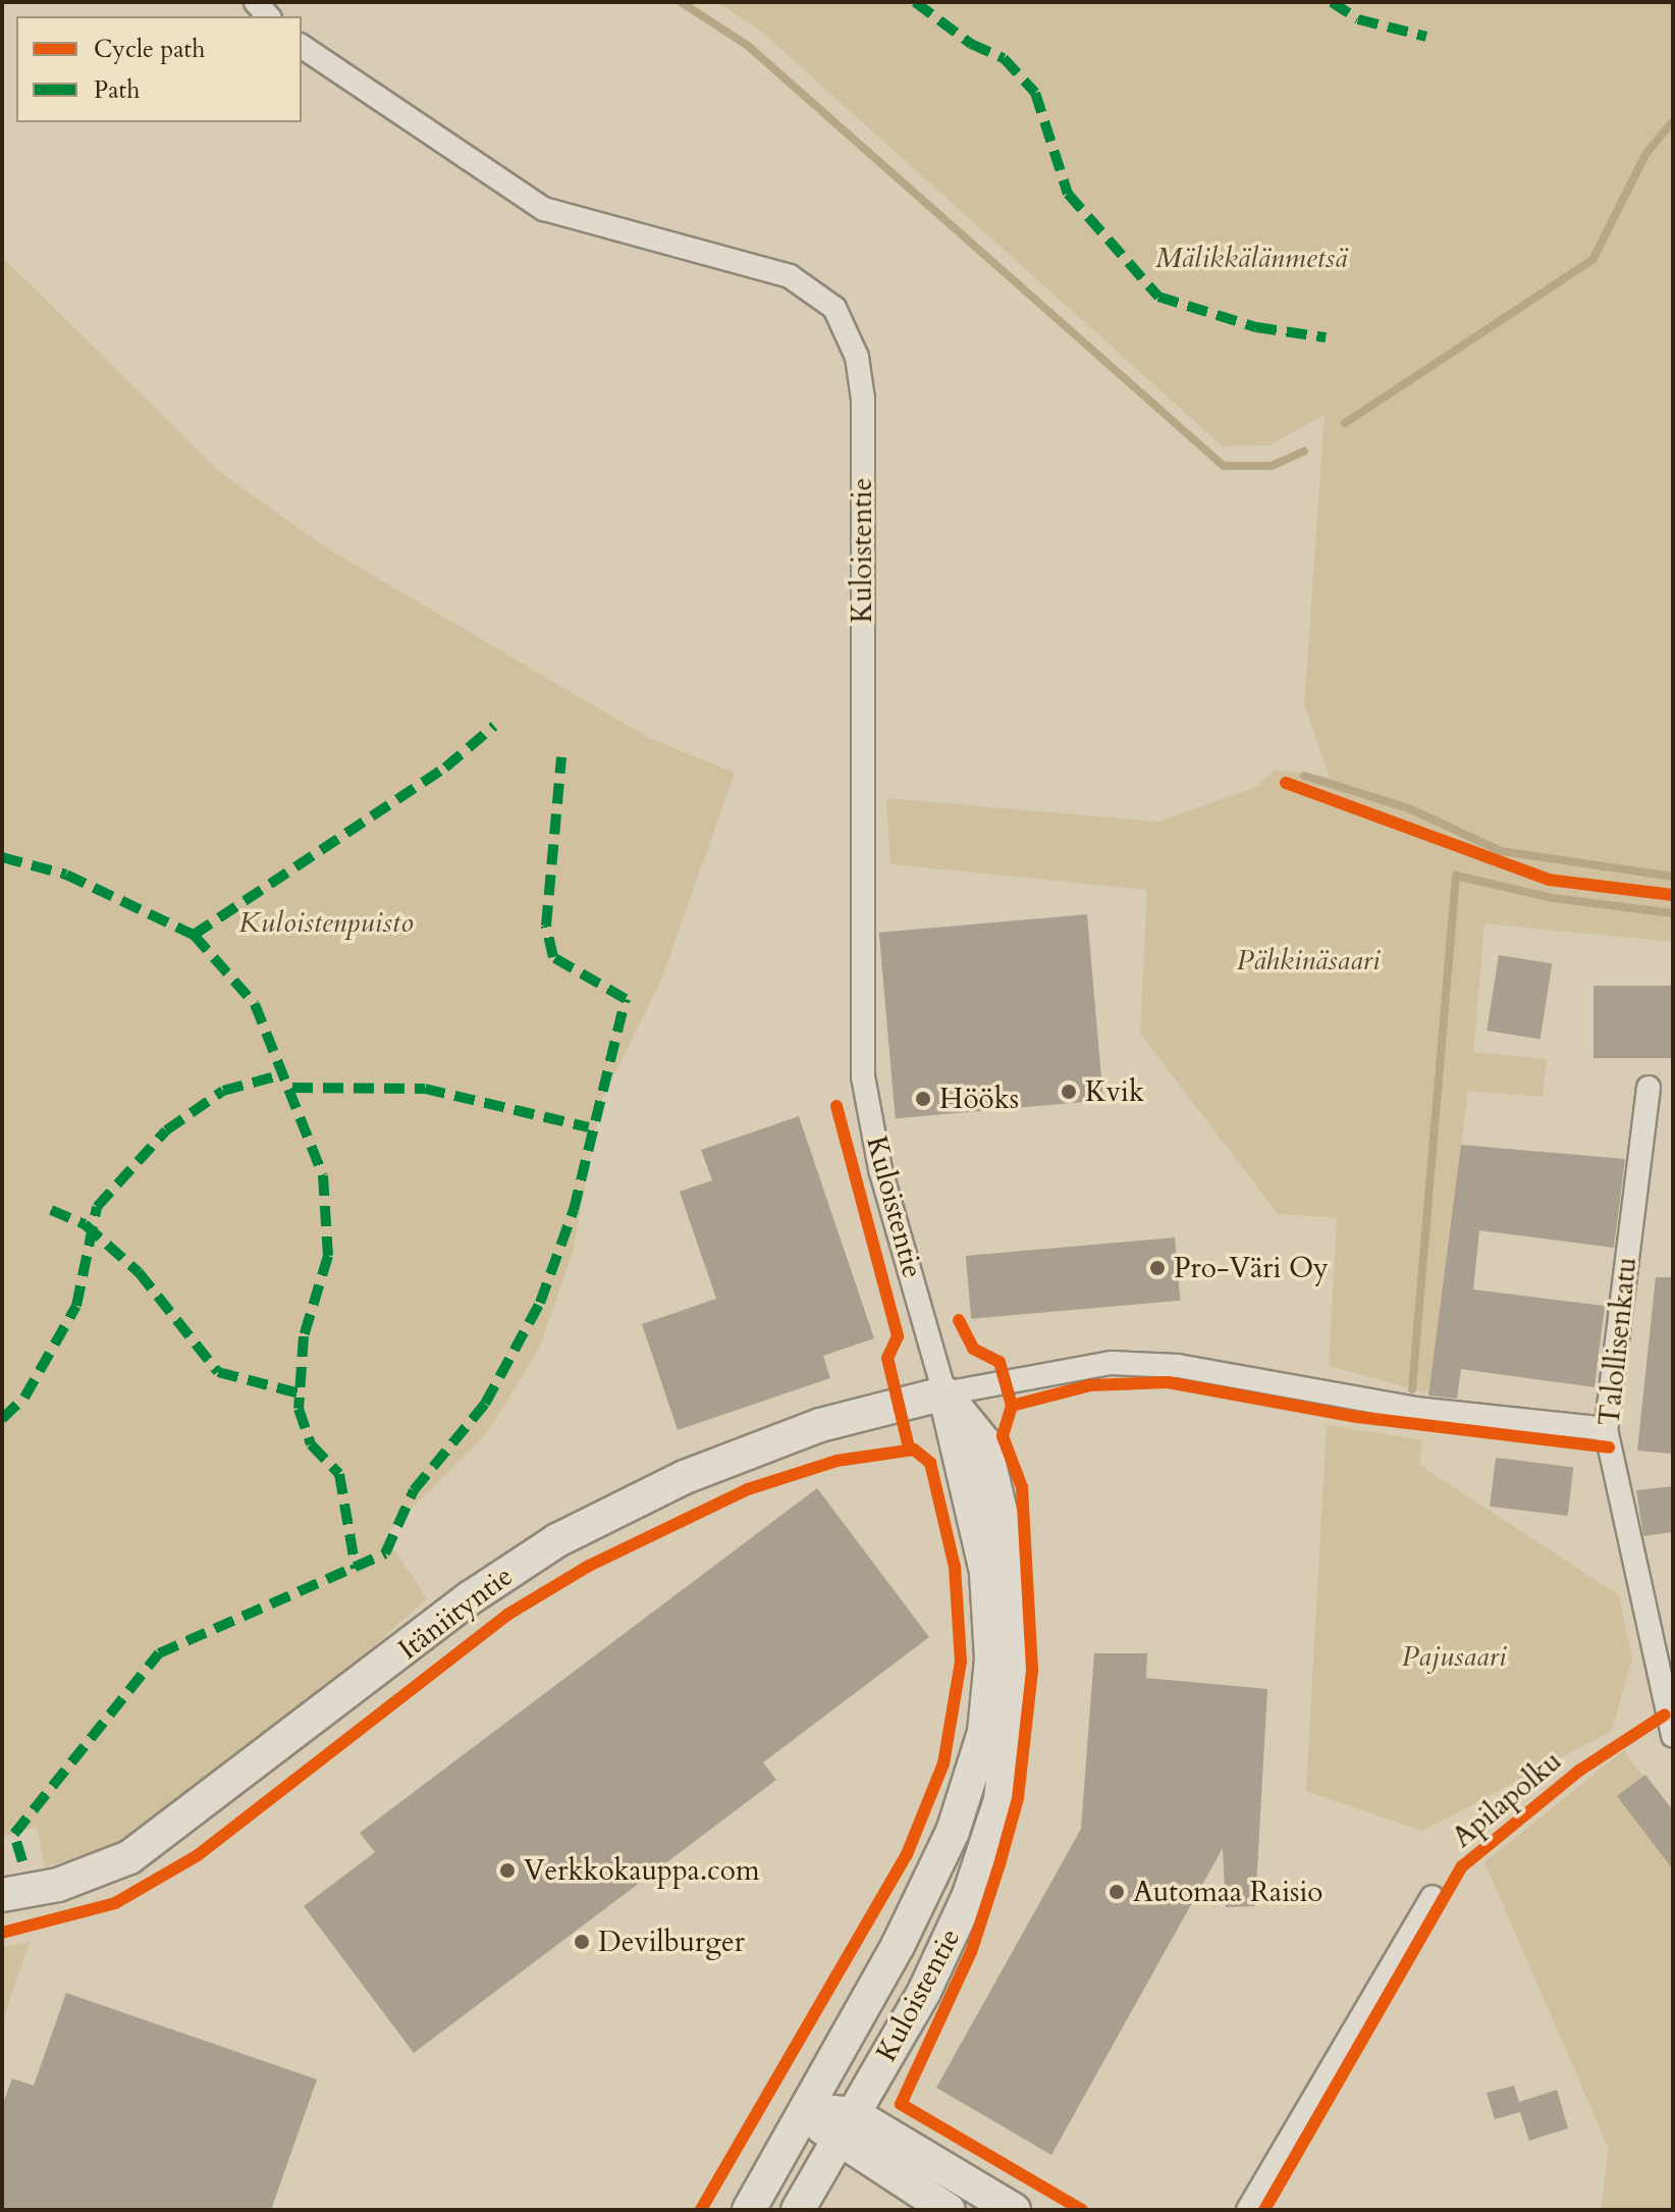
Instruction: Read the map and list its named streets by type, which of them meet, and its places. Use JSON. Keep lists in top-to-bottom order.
{
  "streets": {
    "street": ["Kuloistentie", "Talollisenkatu", "Itäniityntie"],
    "cycle path": ["Apilapolku"]
  },
  "crossings": [
    ["Kuloistentie", "Itäniityntie"]
  ],
  "parks": [
    "Mälikkälänmetsä",
    "Kuloistenpuisto",
    "Pähkinäsaari",
    "Pajusaari"
  ],
  "places": [
    "Kvik",
    "Hööks",
    "Pro-Väri Oy",
    "Verkkokauppa.com",
    "Automaa Raisio",
    "Devilburger"
  ],
  "legend": ["Cycle path", "Path"]
}
